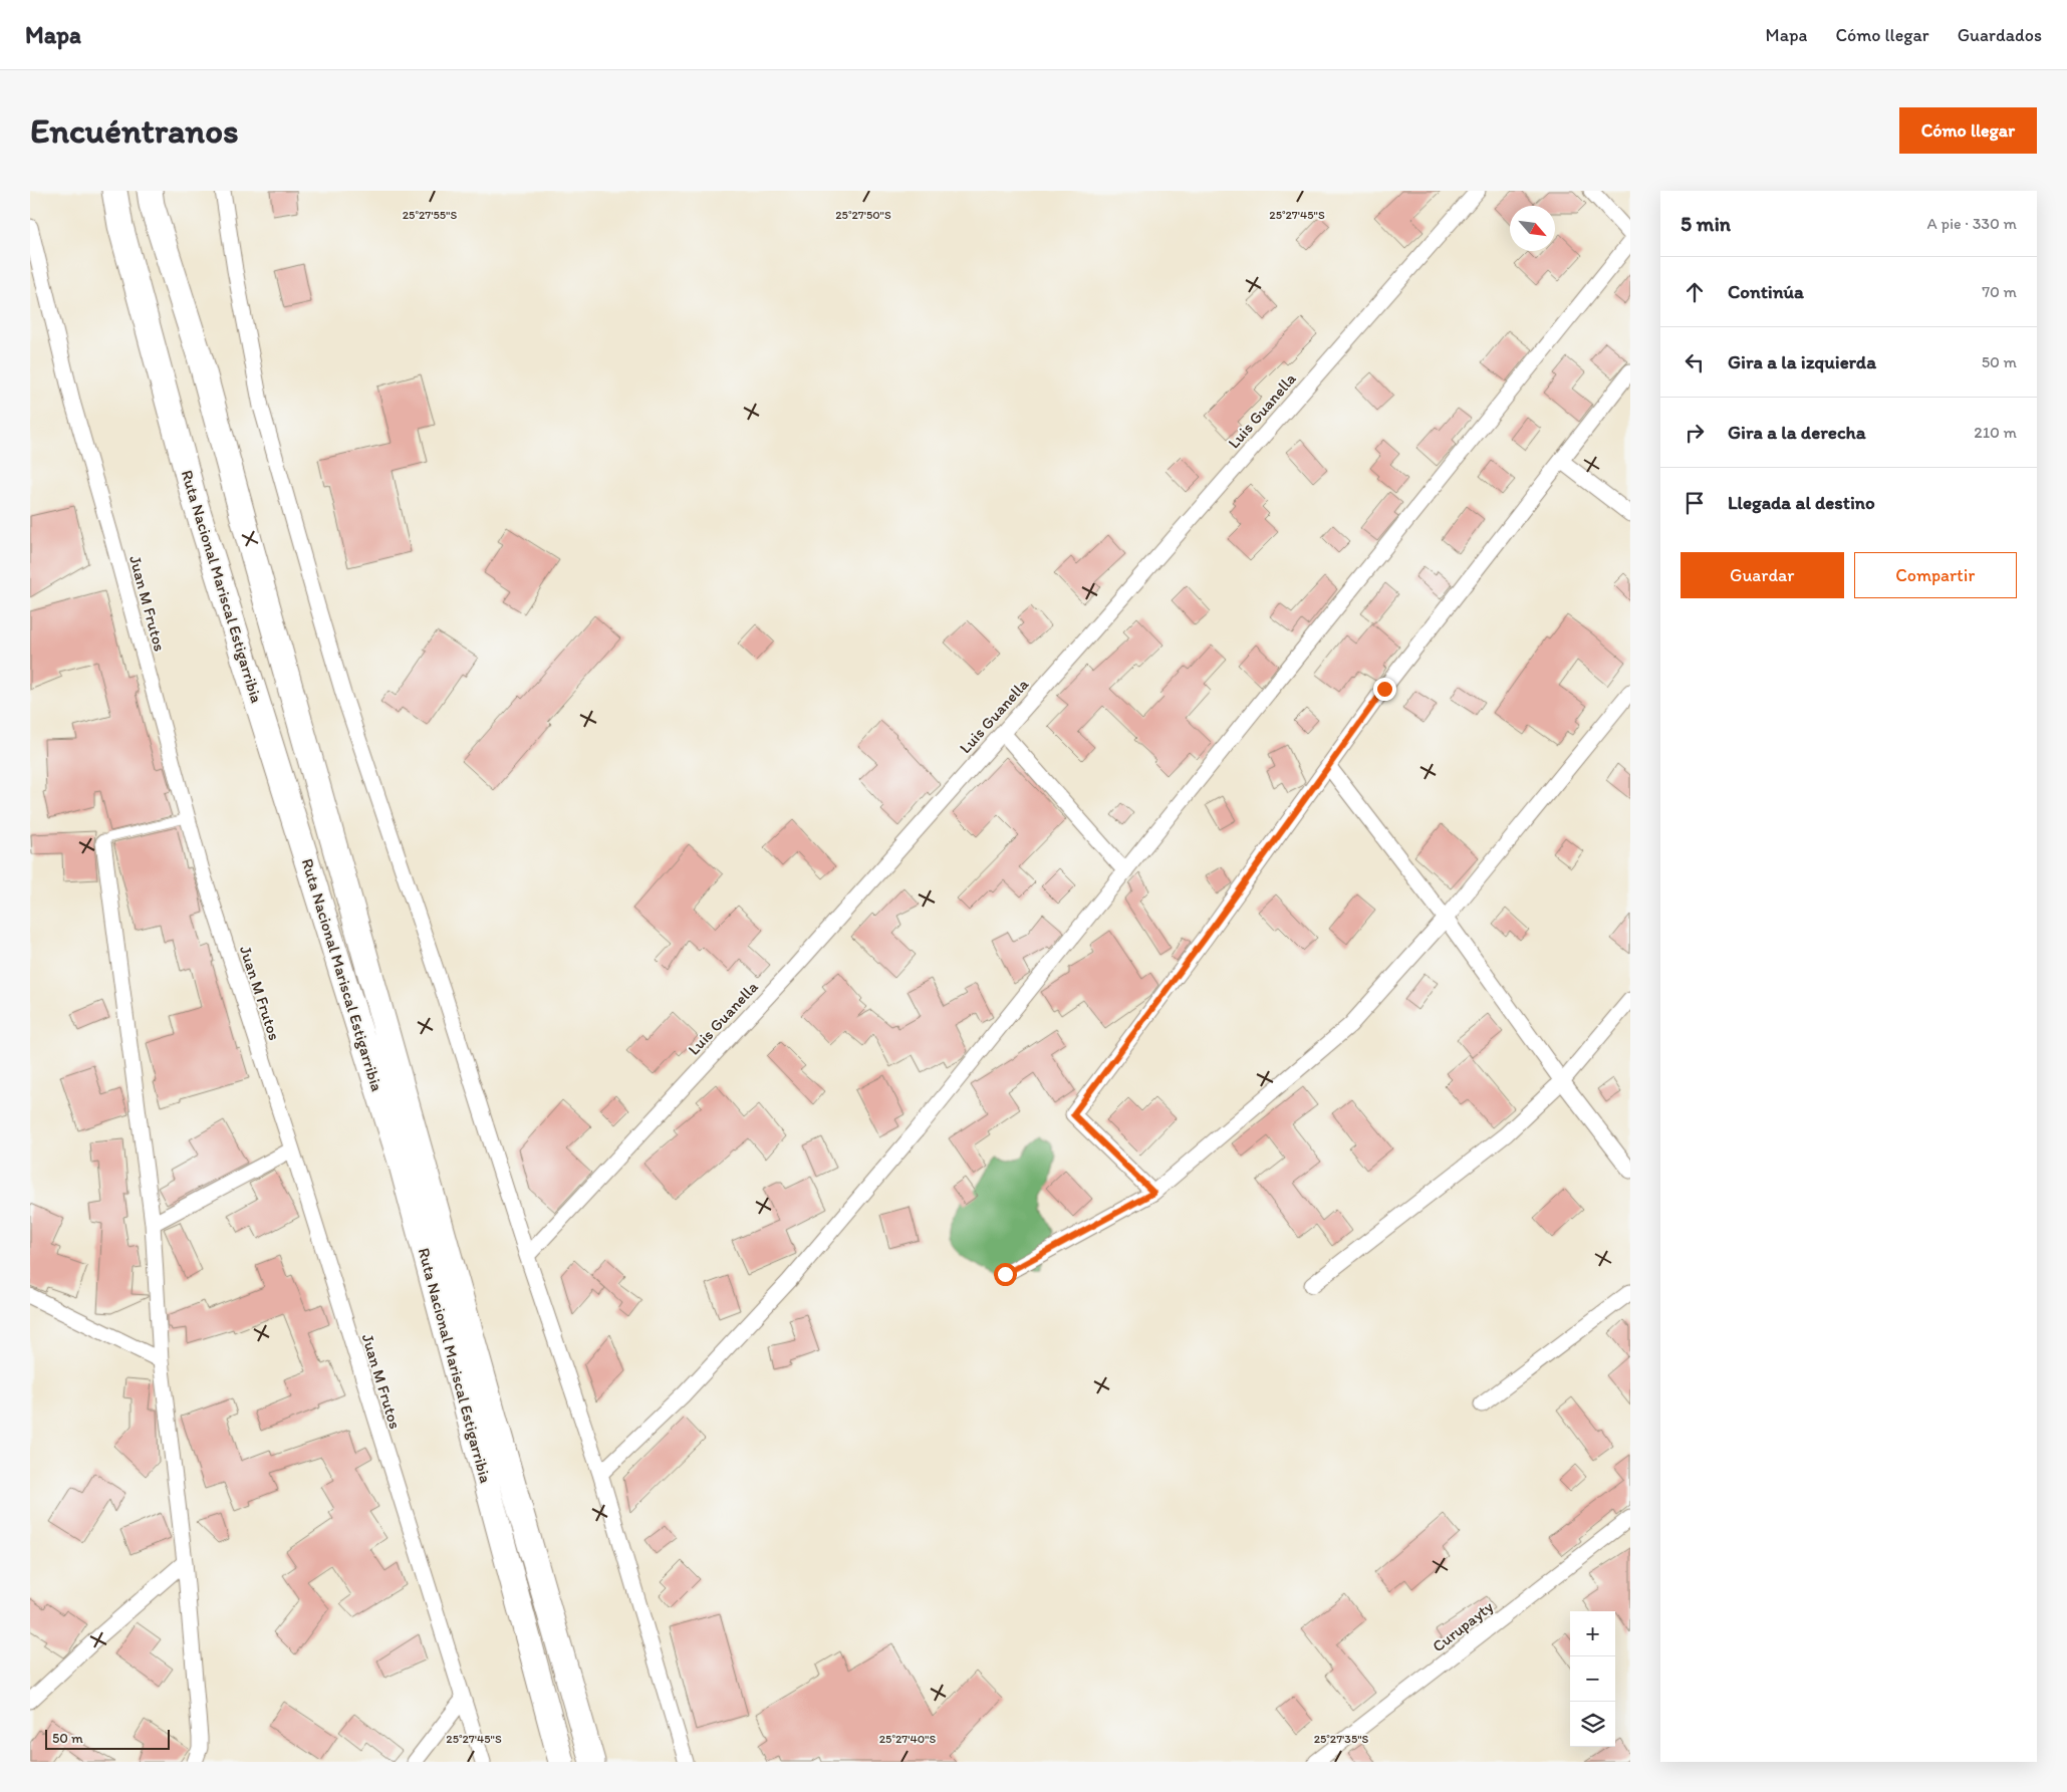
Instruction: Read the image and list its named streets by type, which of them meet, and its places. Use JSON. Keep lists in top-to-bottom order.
{
  "streets": {
    "highway": ["Ruta Nacional Mariscal Estigarribia"],
    "street": ["Luis Guanella", "Juan M Frutos", "Curupayty"]
  },
  "scale_bar": "50 m",
  "north": "bottom right",
  "page": {
    "header": "Mapa",
    "nav": ["Mapa", "Cómo llegar", "Guardados"],
    "buttons": [
      "Cómo llegar",
      ["Guardar", "Compartir"]
    ],
    "title": "Encuéntranos",
    "heading": ["5 min", "A pie · 330 m"],
    "list": [
      ["Continúa", "70 m"],
      ["Gira a la izquierda", "50 m"],
      ["Gira a la derecha", "210 m"],
      "Llegada al destino"
    ],
    "map_buttons": ["+", "−"],
    "scale": "50 m"
  },
  "coordinates": [
    "25°27'55\"S",
    "25°27'50\"S",
    "25°27'45\"S",
    "25°27'40\"S",
    "25°27'35\"S"
  ]
}
